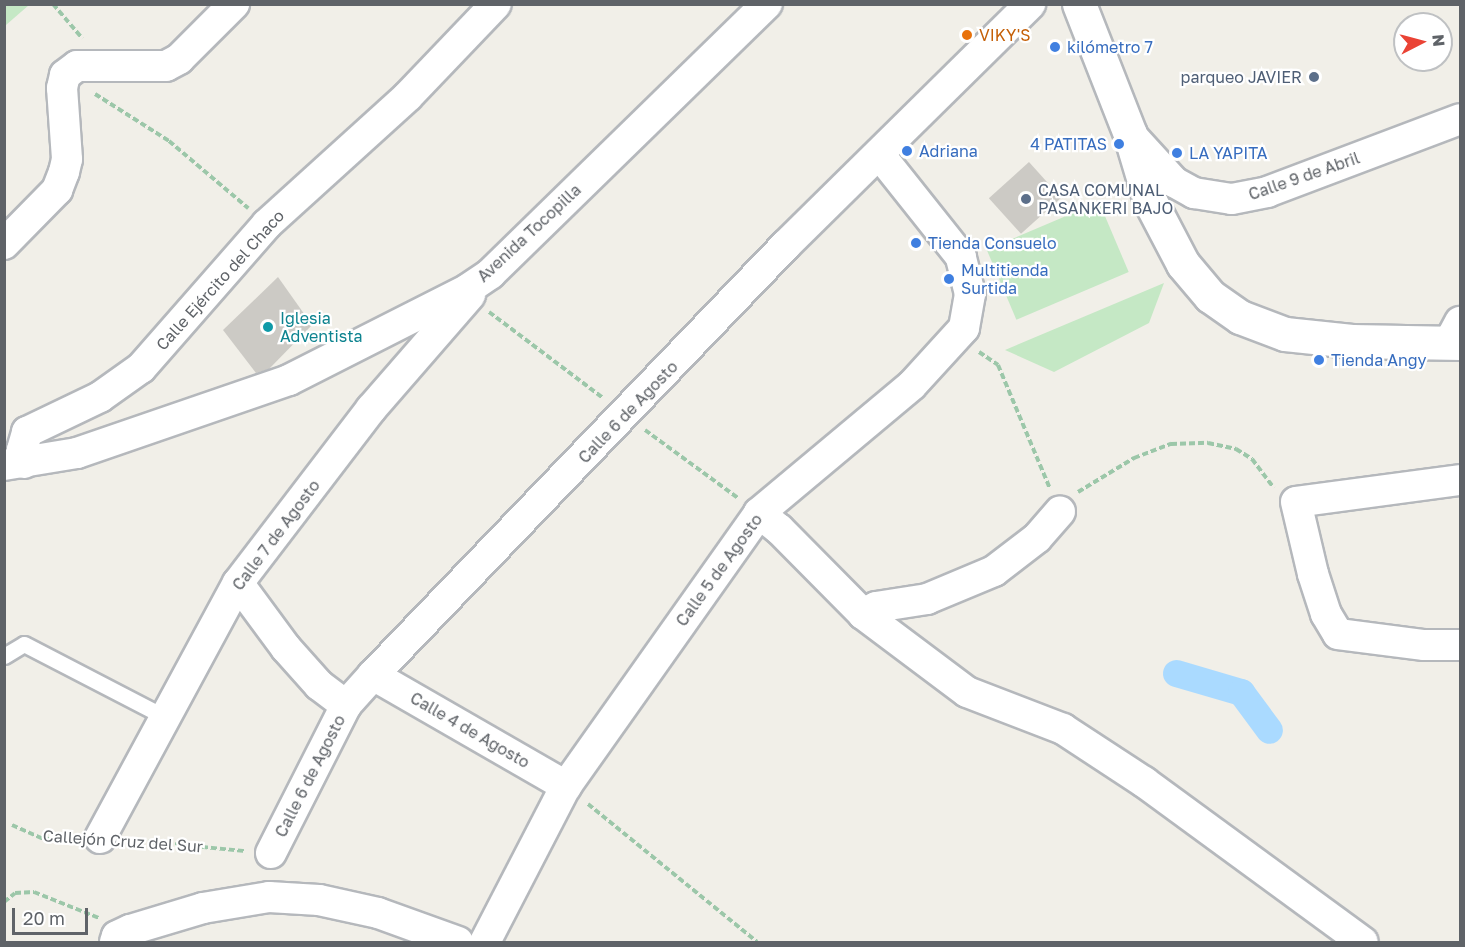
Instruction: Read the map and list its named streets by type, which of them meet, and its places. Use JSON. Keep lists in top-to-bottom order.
{
  "streets": {
    "street": [
      "Calle 9 de Abril",
      "Avenida Tocopilla",
      "Calle Ejército del Chaco",
      "Calle 6 de Agosto",
      "Calle 7 de Agosto",
      "Calle 5 de Agosto",
      "Calle 4 de Agosto"
    ],
    "path": ["Callejón Cruz del Sur"]
  },
  "crossings": [
    ["Avenida Tocopilla", "Calle Ejército del Chaco"],
    ["Avenida Tocopilla", "Calle 7 de Agosto"],
    ["Calle 6 de Agosto", "Calle 5 de Agosto"],
    ["Calle 6 de Agosto", "Calle 4 de Agosto"],
    ["Calle 6 de Agosto", "Callejón Cruz del Sur"],
    ["Calle 7 de Agosto", "Callejón Cruz del Sur"],
    ["Calle 5 de Agosto", "Calle 4 de Agosto"]
  ],
  "places": [
    "VIKY'S",
    "kilómetro 7",
    "parqueo JAVIER",
    "4 PATITAS",
    "Adriana",
    "LA YAPITA",
    "CASA COMUNAL PASANKERI BAJO",
    "Tienda Consuelo",
    "Multitienda Surtida",
    "Iglesia Adventista",
    "Tienda Angy"
  ],
  "scale_bar": "20 m",
  "north": "right"
}
